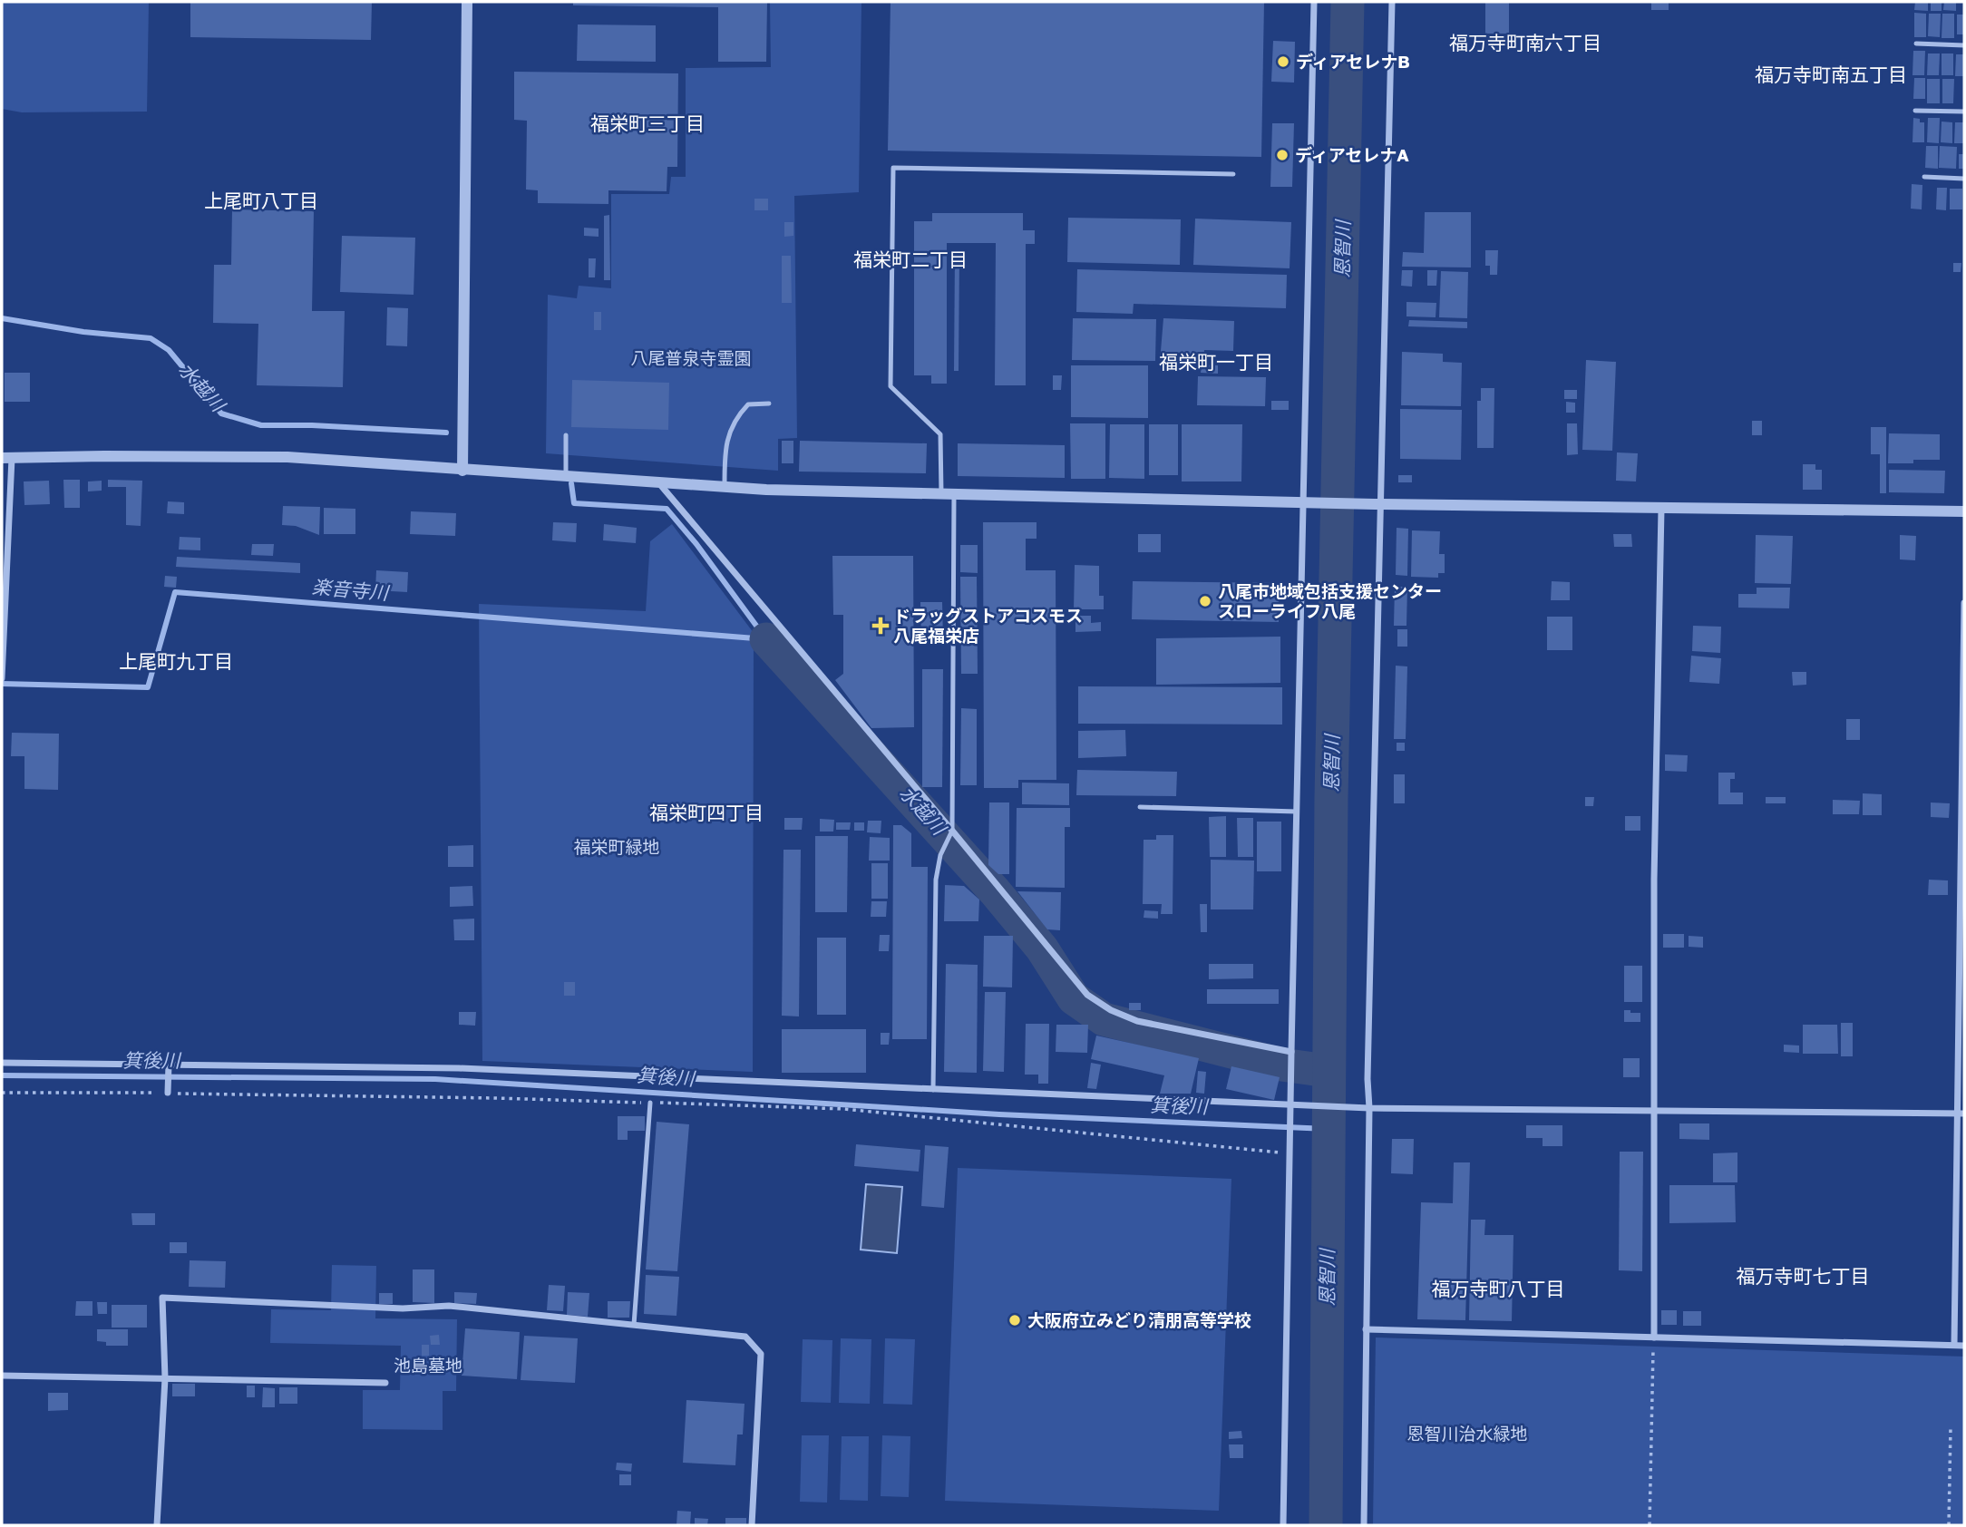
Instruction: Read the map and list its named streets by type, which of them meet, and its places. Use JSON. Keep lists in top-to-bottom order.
{
  "districts": [
    "福万寺町南六丁目",
    "福万寺町南五丁目",
    "福栄町三丁目",
    "上尾町八丁目",
    "福栄町二丁目",
    "福栄町一丁目",
    "上尾町九丁目",
    "福栄町四丁目",
    "福万寺町七丁目",
    "福万寺町八丁目"
  ],
  "water": [
    "恩智川",
    "水越川",
    "楽音寺川",
    "箕後川"
  ],
  "parks": [
    "八尾普泉寺霊園",
    "福栄町緑地",
    "池島墓地",
    "恩智川治水緑地"
  ],
  "places": {
    "other": [
      "ディアセレナB",
      "ディアセレナA",
      "八尾市地域包括支援センター スローライフ八尾",
      "大阪府立みどり清朋高等学校"
    ],
    "health": ["ドラッグストアコスモス 八尾福栄店"]
  }
}
